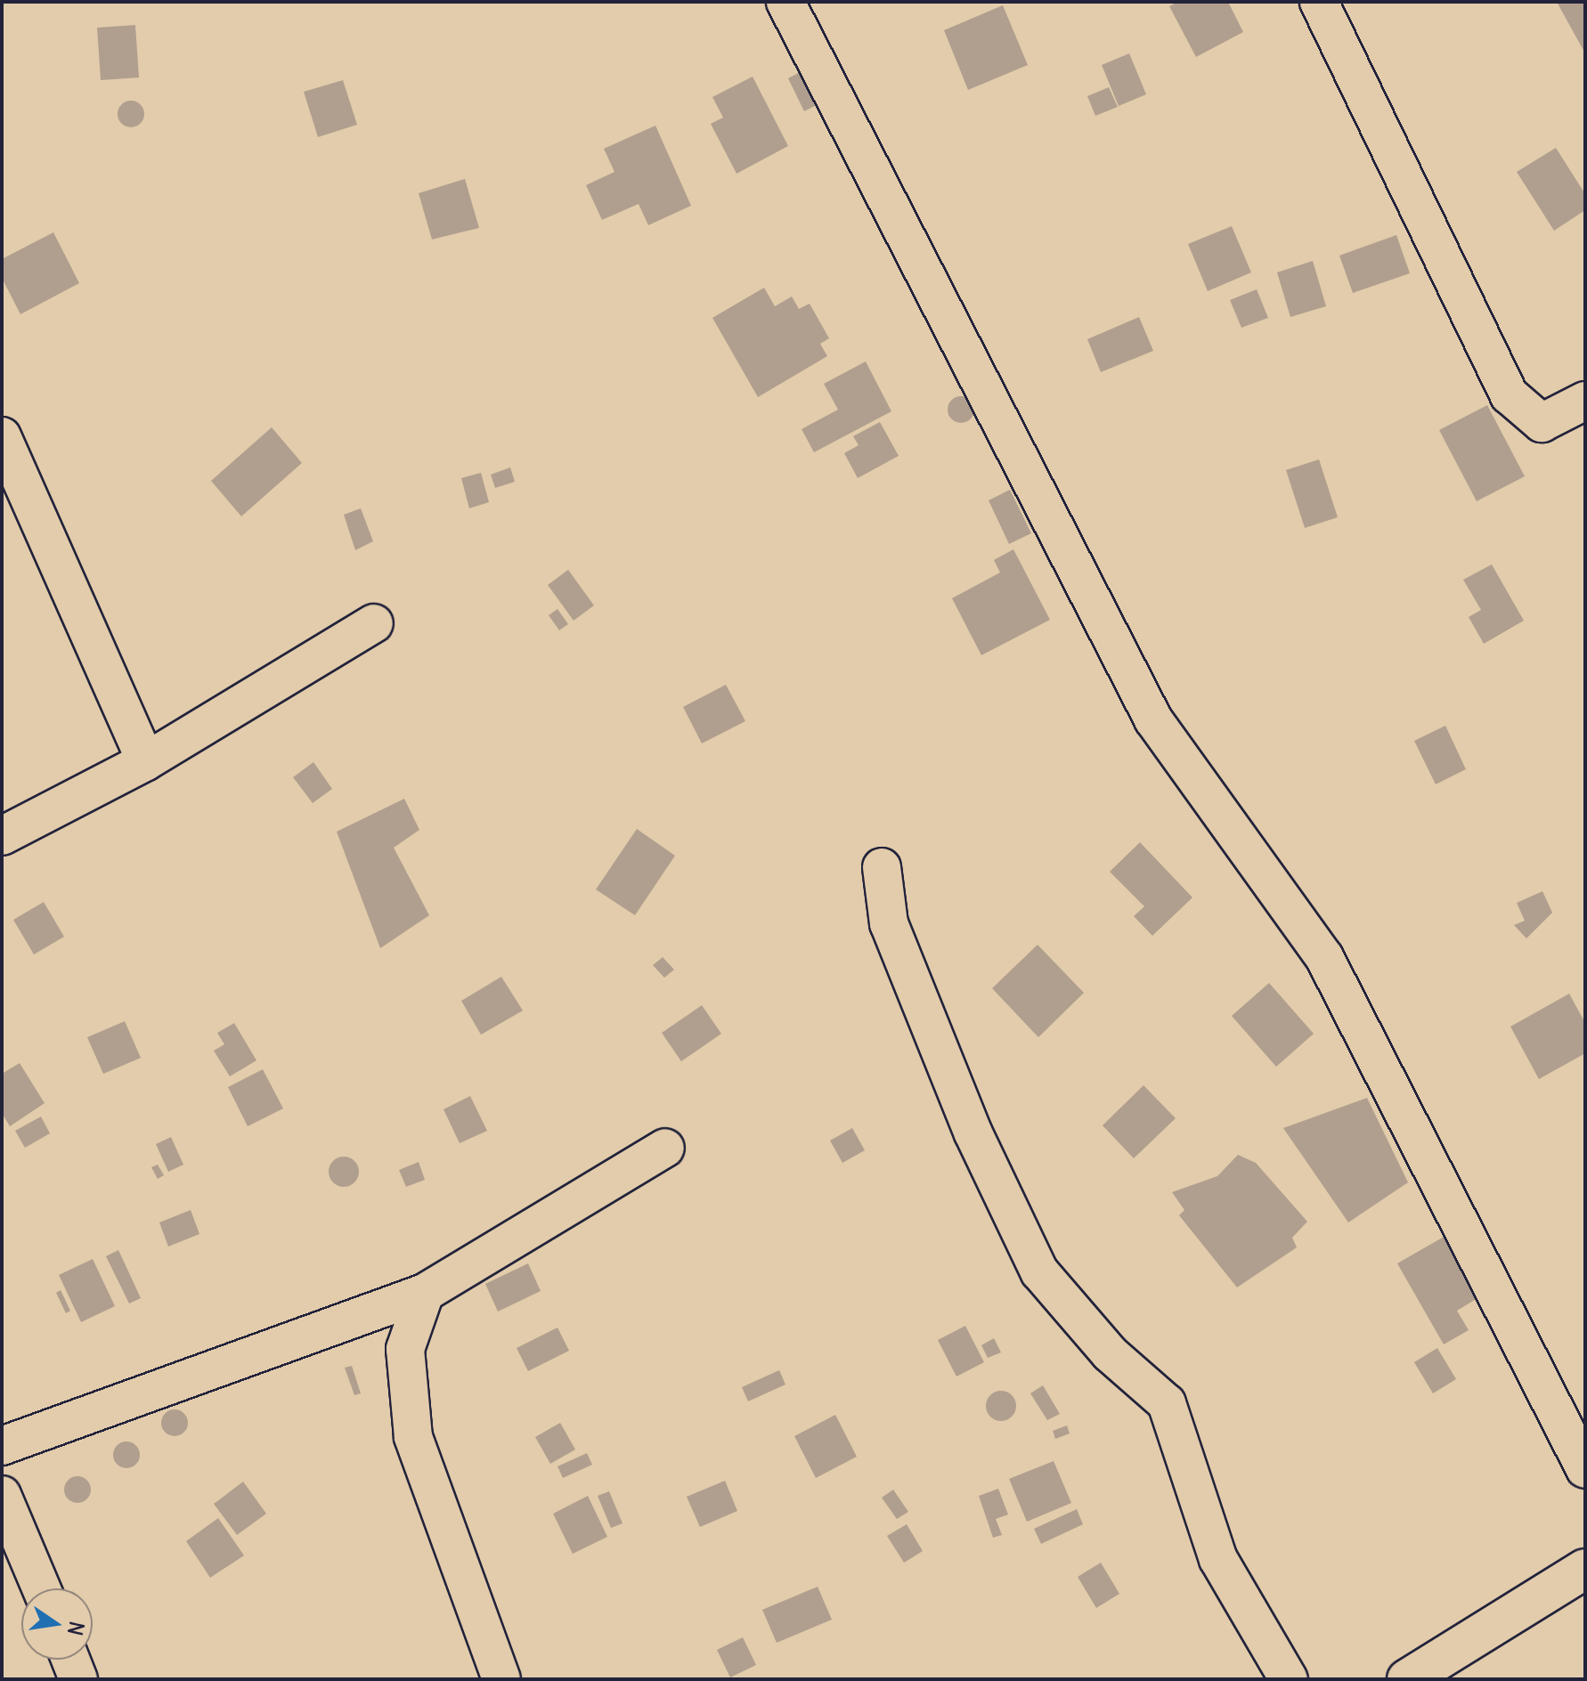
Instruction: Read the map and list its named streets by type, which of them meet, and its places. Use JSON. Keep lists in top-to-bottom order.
{
  "north": "right"
}
